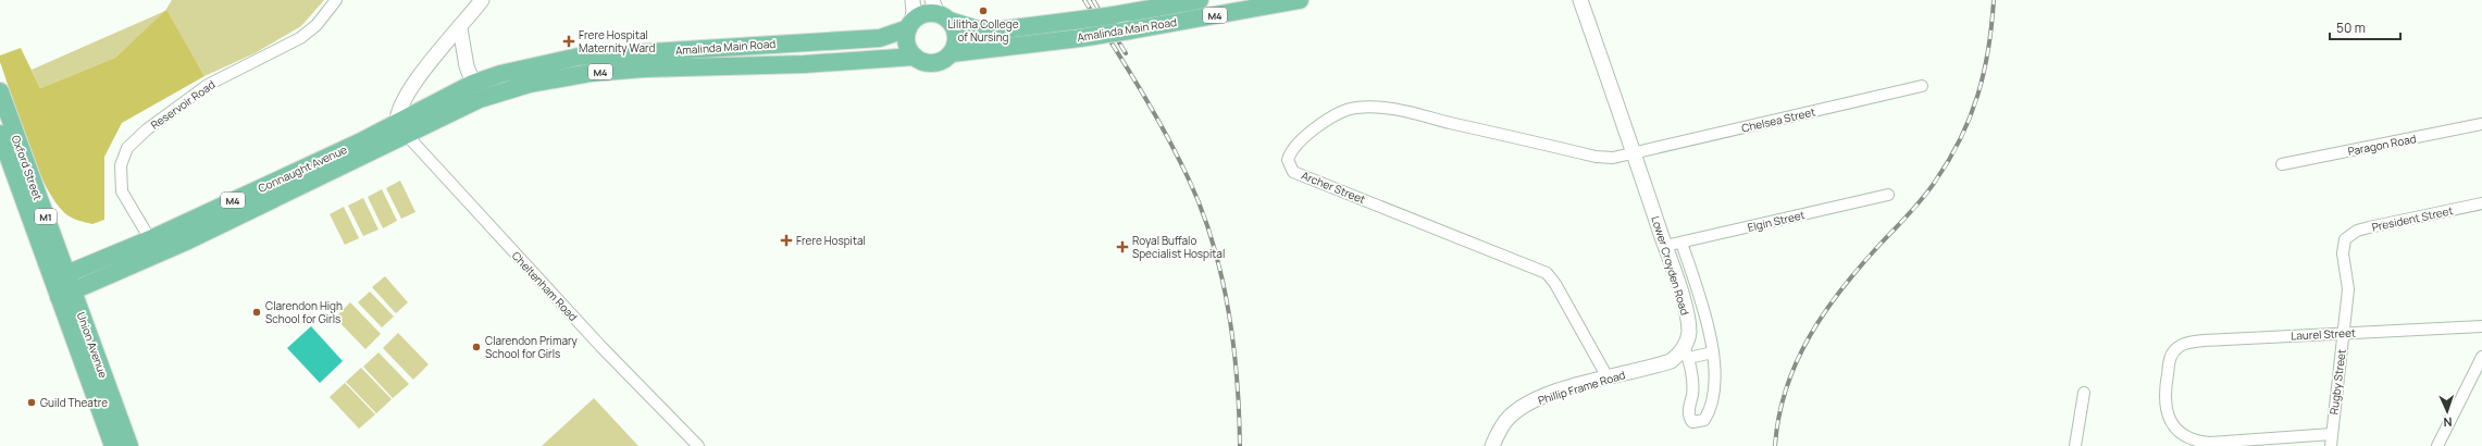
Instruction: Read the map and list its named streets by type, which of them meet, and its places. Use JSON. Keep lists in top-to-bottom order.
{
  "streets": {
    "main road": [
      "M4",
      "Amalinda Main Road",
      "Oxford Street",
      "Connaught Avenue",
      "M1",
      "Union Avenue"
    ],
    "street": [
      "Reservoir Road",
      "Chelsea Street",
      "Paragon Road",
      "Archer Street",
      "President Street",
      "Elgin Street",
      "Lower Croyden Road",
      "Cheltenham Road",
      "Laurel Street",
      "Rugby Street",
      "Phillip Frame Road"
    ]
  },
  "crossings": [
    ["Amalinda Main Road", "Connaught Avenue"],
    ["Amalinda Main Road", "Cheltenham Road"],
    ["Reservoir Road", "Connaught Avenue"],
    ["Chelsea Street", "Archer Street"],
    ["Chelsea Street", "Lower Croyden Road"],
    ["Oxford Street", "Connaught Avenue"],
    ["Oxford Street", "Union Avenue"],
    ["Connaught Avenue", "Cheltenham Road"],
    ["Connaught Avenue", "Union Avenue"],
    ["Archer Street", "Lower Croyden Road"],
    ["Archer Street", "Phillip Frame Road"],
    ["President Street", "Rugby Street"],
    ["Elgin Street", "Lower Croyden Road"],
    ["Lower Croyden Road", "Phillip Frame Road"],
    ["Laurel Street", "Rugby Street"]
  ],
  "places": {
    "other": [
      "Lilitha College of Nursing",
      "Clarendon High School for Girls",
      "Clarendon Primary School for Girls",
      "Guild Theatre"
    ],
    "health": ["Frere Hospital Maternity Ward", "Frere Hospital", "Royal Buffalo Specialist Hospital"]
  },
  "scale_bar": "50 m",
  "north": "bottom"
}
